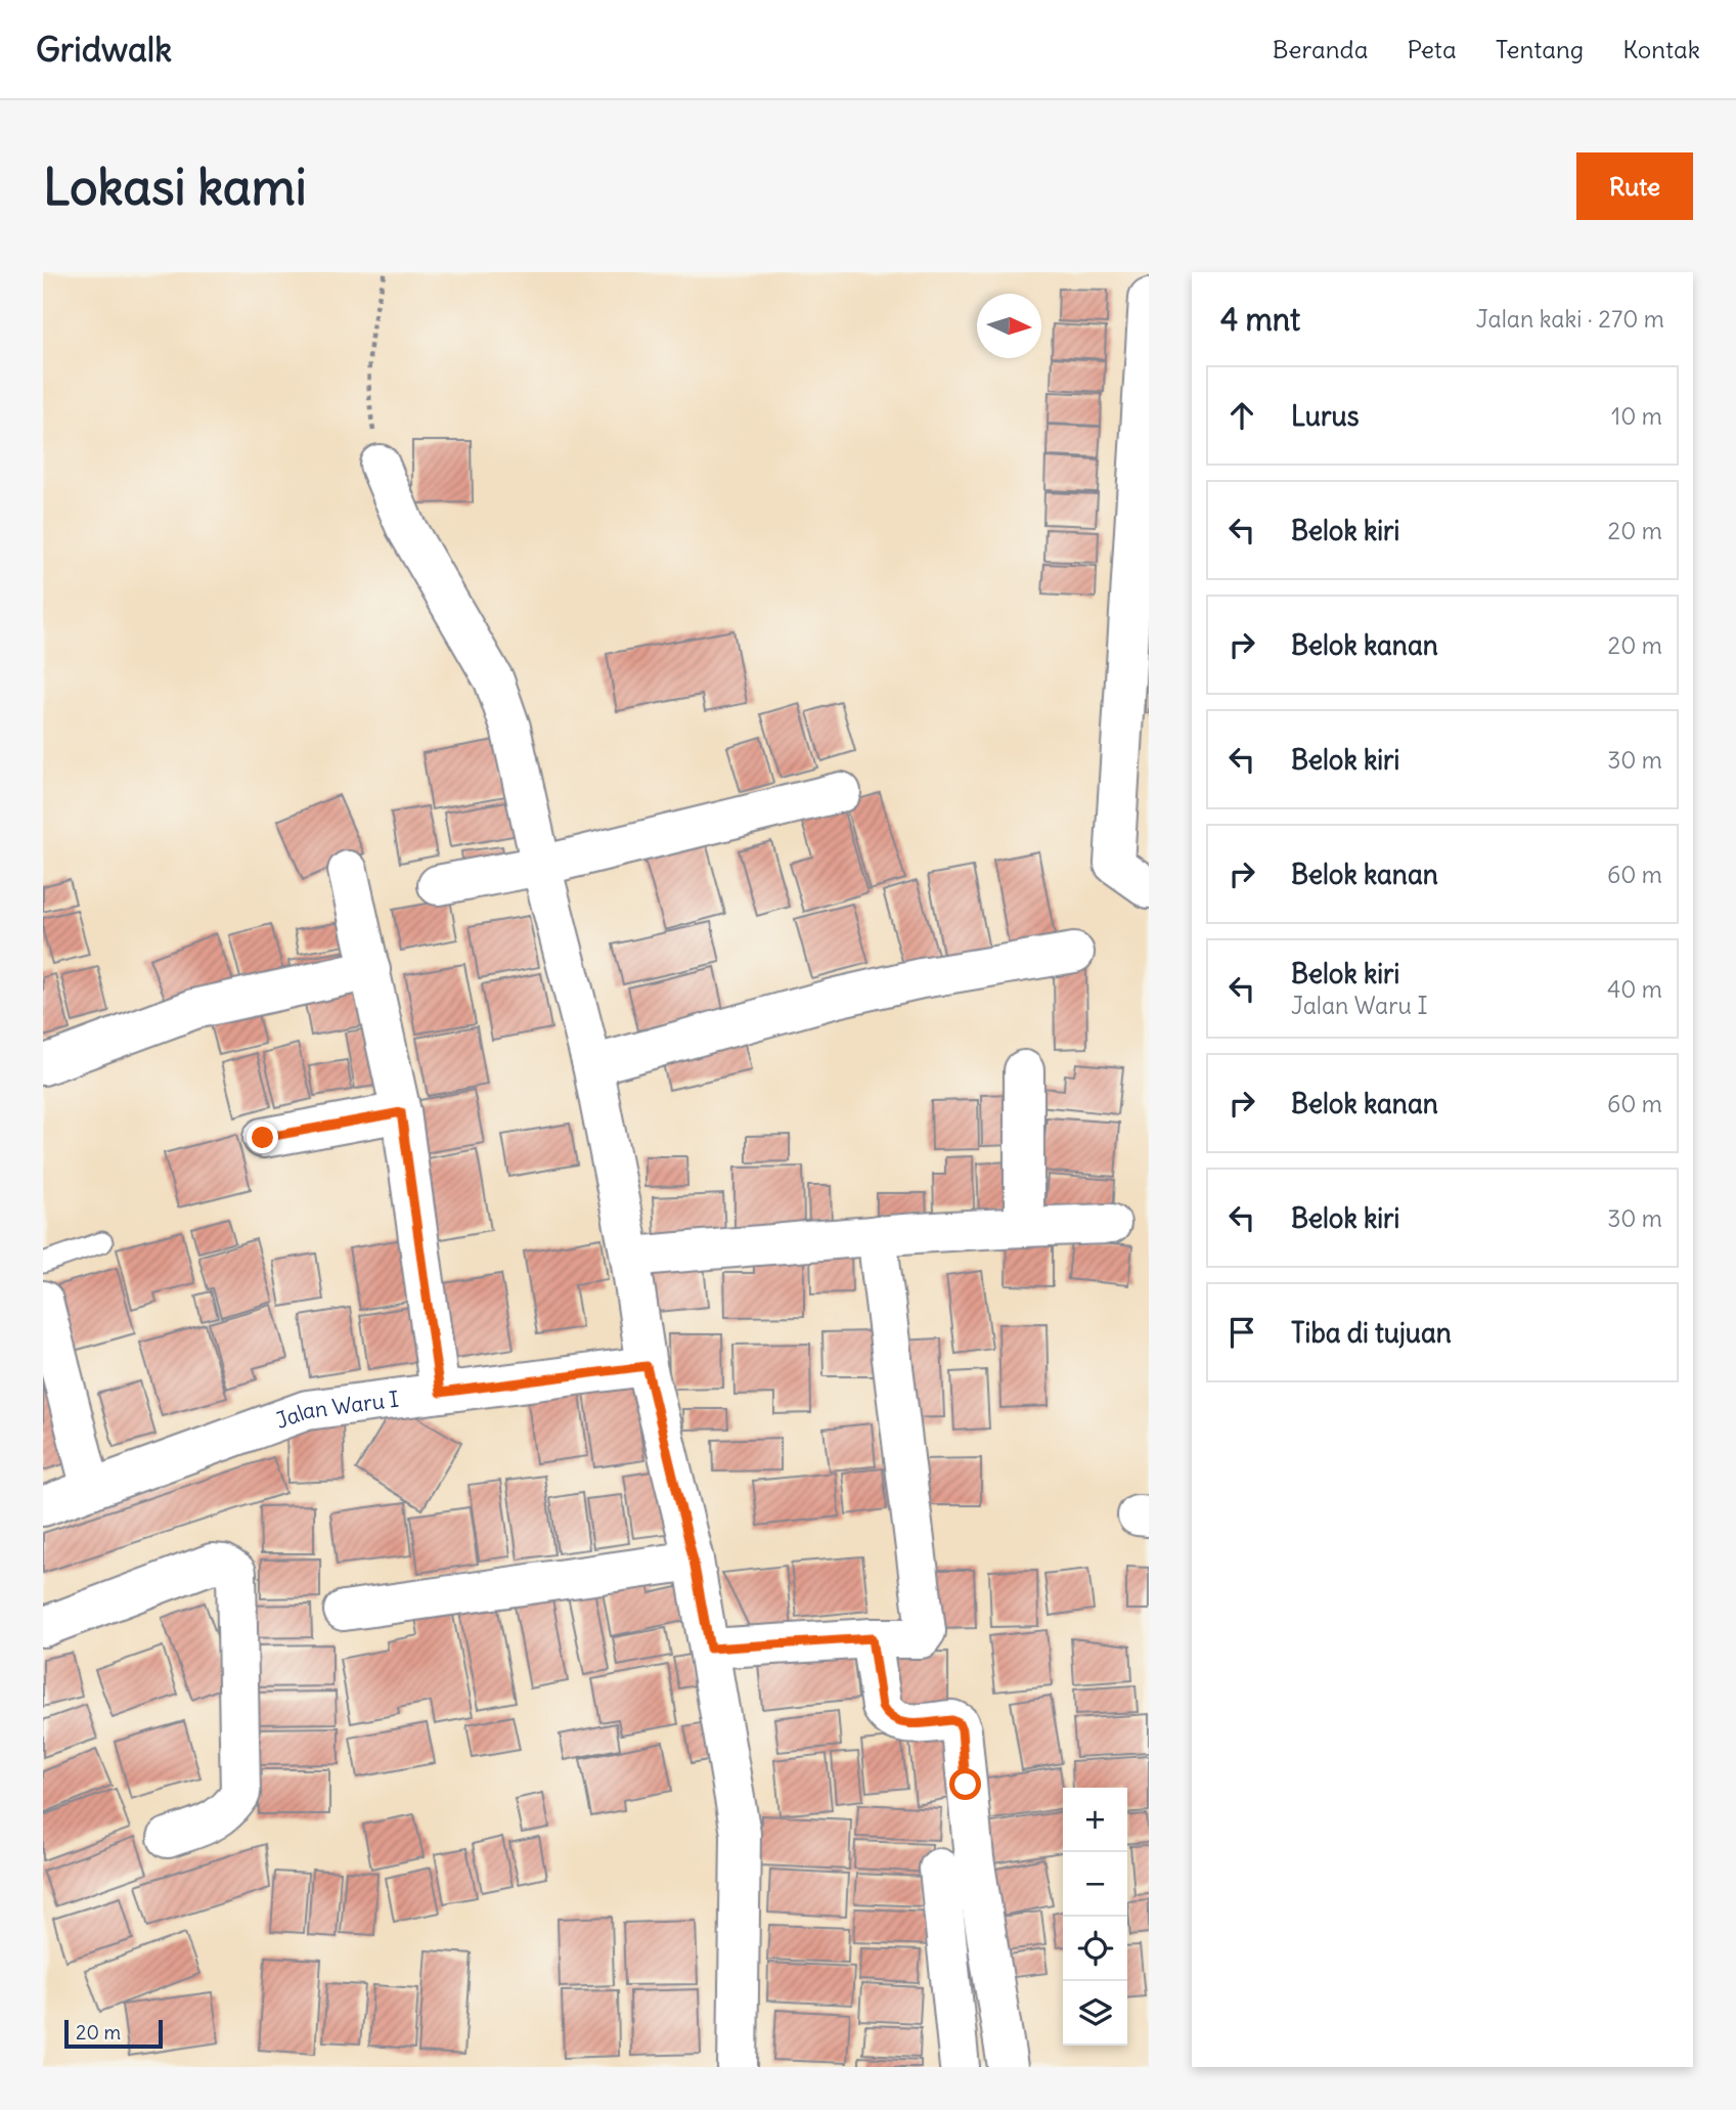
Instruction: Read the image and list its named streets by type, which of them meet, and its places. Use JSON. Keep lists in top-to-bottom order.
{
  "streets": {
    "street": ["Jalan Waru I"]
  },
  "scale_bar": "20 m",
  "north": "right",
  "page": {
    "header": "Gridwalk",
    "nav": [
      "Beranda",
      "Peta",
      "Tentang",
      "Kontak"
    ],
    "buttons": "Rute",
    "title": "Lokasi kami",
    "heading": ["4 mnt", "Jalan kaki · 270 m"],
    "list": [
      ["Lurus", "10 m"],
      ["Belok kiri", "20 m"],
      ["Belok kanan", "20 m"],
      ["Belok kiri", "30 m"],
      ["Belok kanan", "60 m"],
      ["Belok kiri", "Jalan Waru I", "40 m"],
      ["Belok kanan", "60 m"],
      ["Belok kiri", "30 m"],
      "Tiba di tujuan"
    ],
    "map_buttons": ["+", "−"],
    "scale": "20 m"
  }
}
